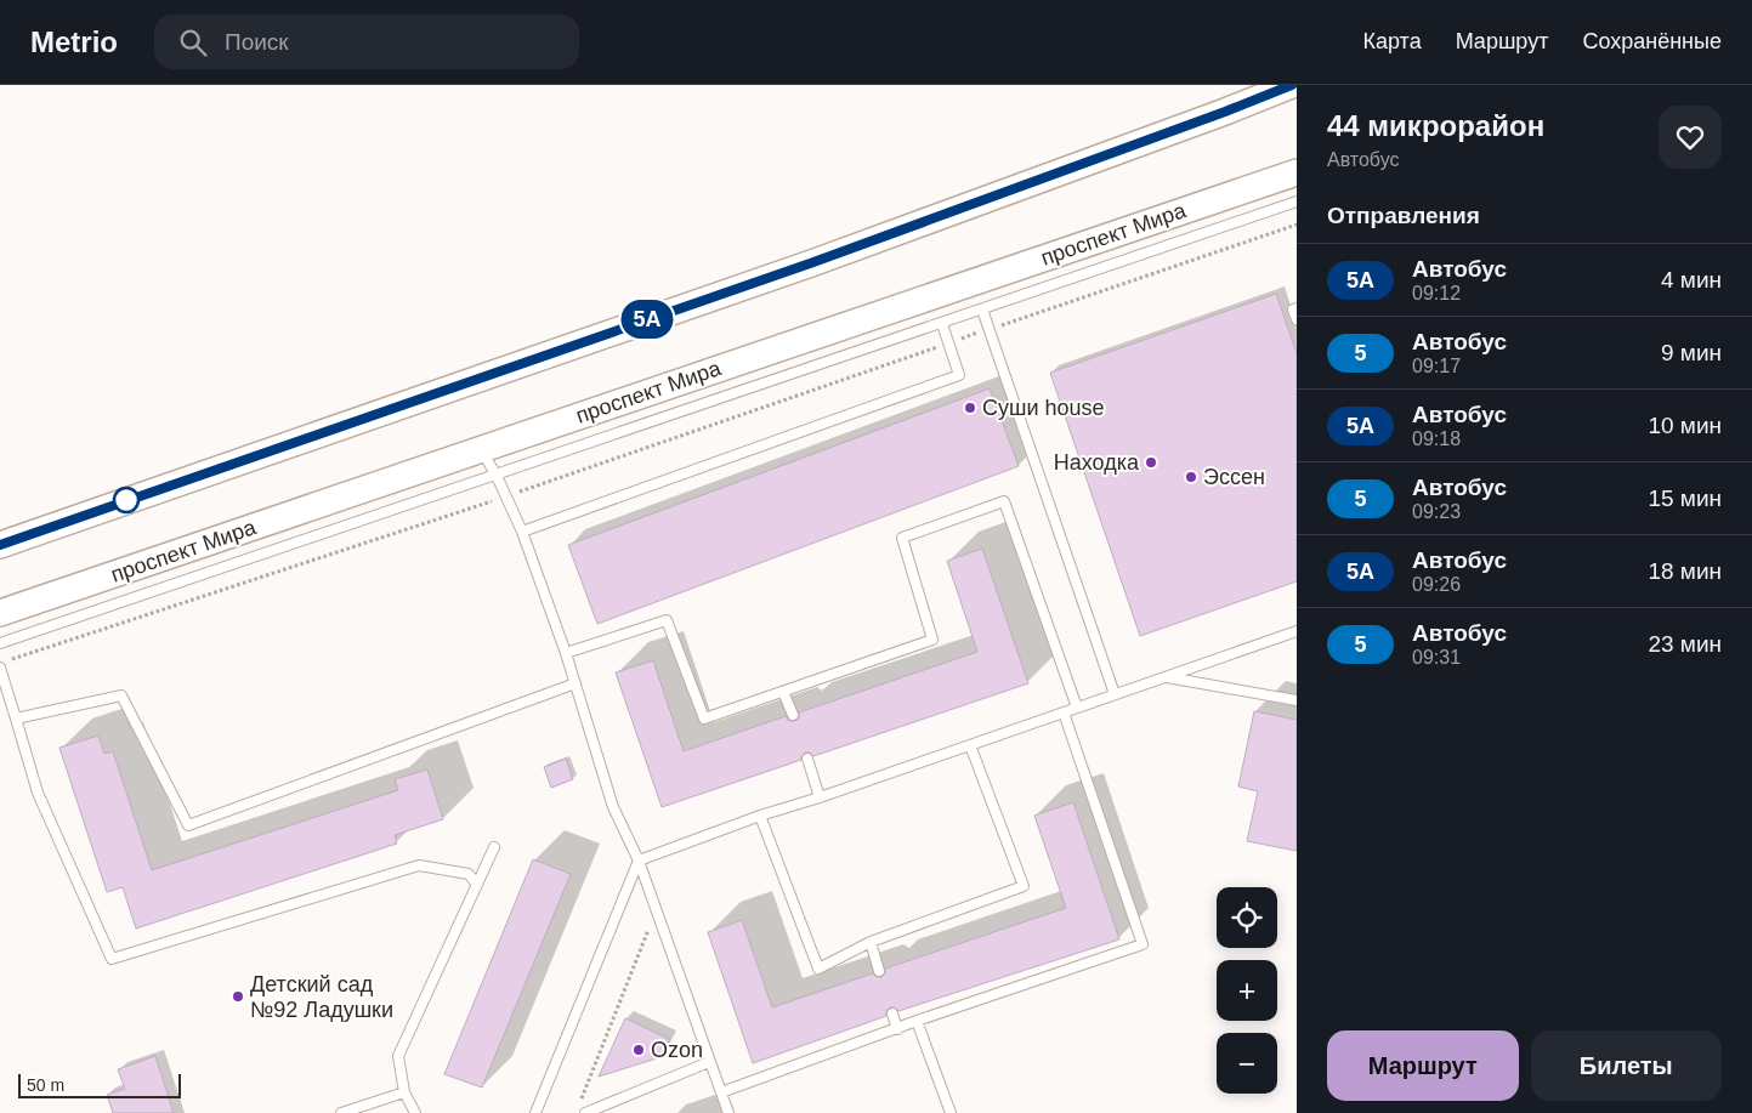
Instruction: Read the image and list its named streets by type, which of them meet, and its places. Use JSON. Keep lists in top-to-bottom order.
{
  "streets": {
    "street": ["проспект Мира"]
  },
  "places": [
    "Суши house",
    "Находка",
    "Эссен",
    "Детский сад №92 Ладушки",
    "Ozon"
  ],
  "lines": ["bus line 5А"],
  "scale_bar": "50 m",
  "page": {
    "header": "Metrio",
    "search": "Поиск",
    "nav": ["Карта", "Маршрут", "Сохранённые"],
    "on_map": "5А",
    "heading": [
      ["44 микрорайон", "Автобус"],
      "Отправления"
    ],
    "list": [
      {
        "mark": "5А",
        "name": "Автобус",
        "note": "09:12",
        "value": "4 мин"
      },
      {
        "mark": "5",
        "name": "Автобус",
        "note": "09:17",
        "value": "9 мин"
      },
      {
        "mark": "5А",
        "name": "Автобус",
        "note": "09:18",
        "value": "10 мин"
      },
      {
        "mark": "5",
        "name": "Автобус",
        "note": "09:23",
        "value": "15 мин"
      },
      {
        "mark": "5А",
        "name": "Автобус",
        "note": "09:26",
        "value": "18 мин"
      },
      {
        "mark": "5",
        "name": "Автобус",
        "note": "09:31",
        "value": "23 мин"
      }
    ],
    "map_buttons": ["+", "−"],
    "buttons": ["Маршрут", "Билеты"],
    "scale": "50 m"
  }
}
